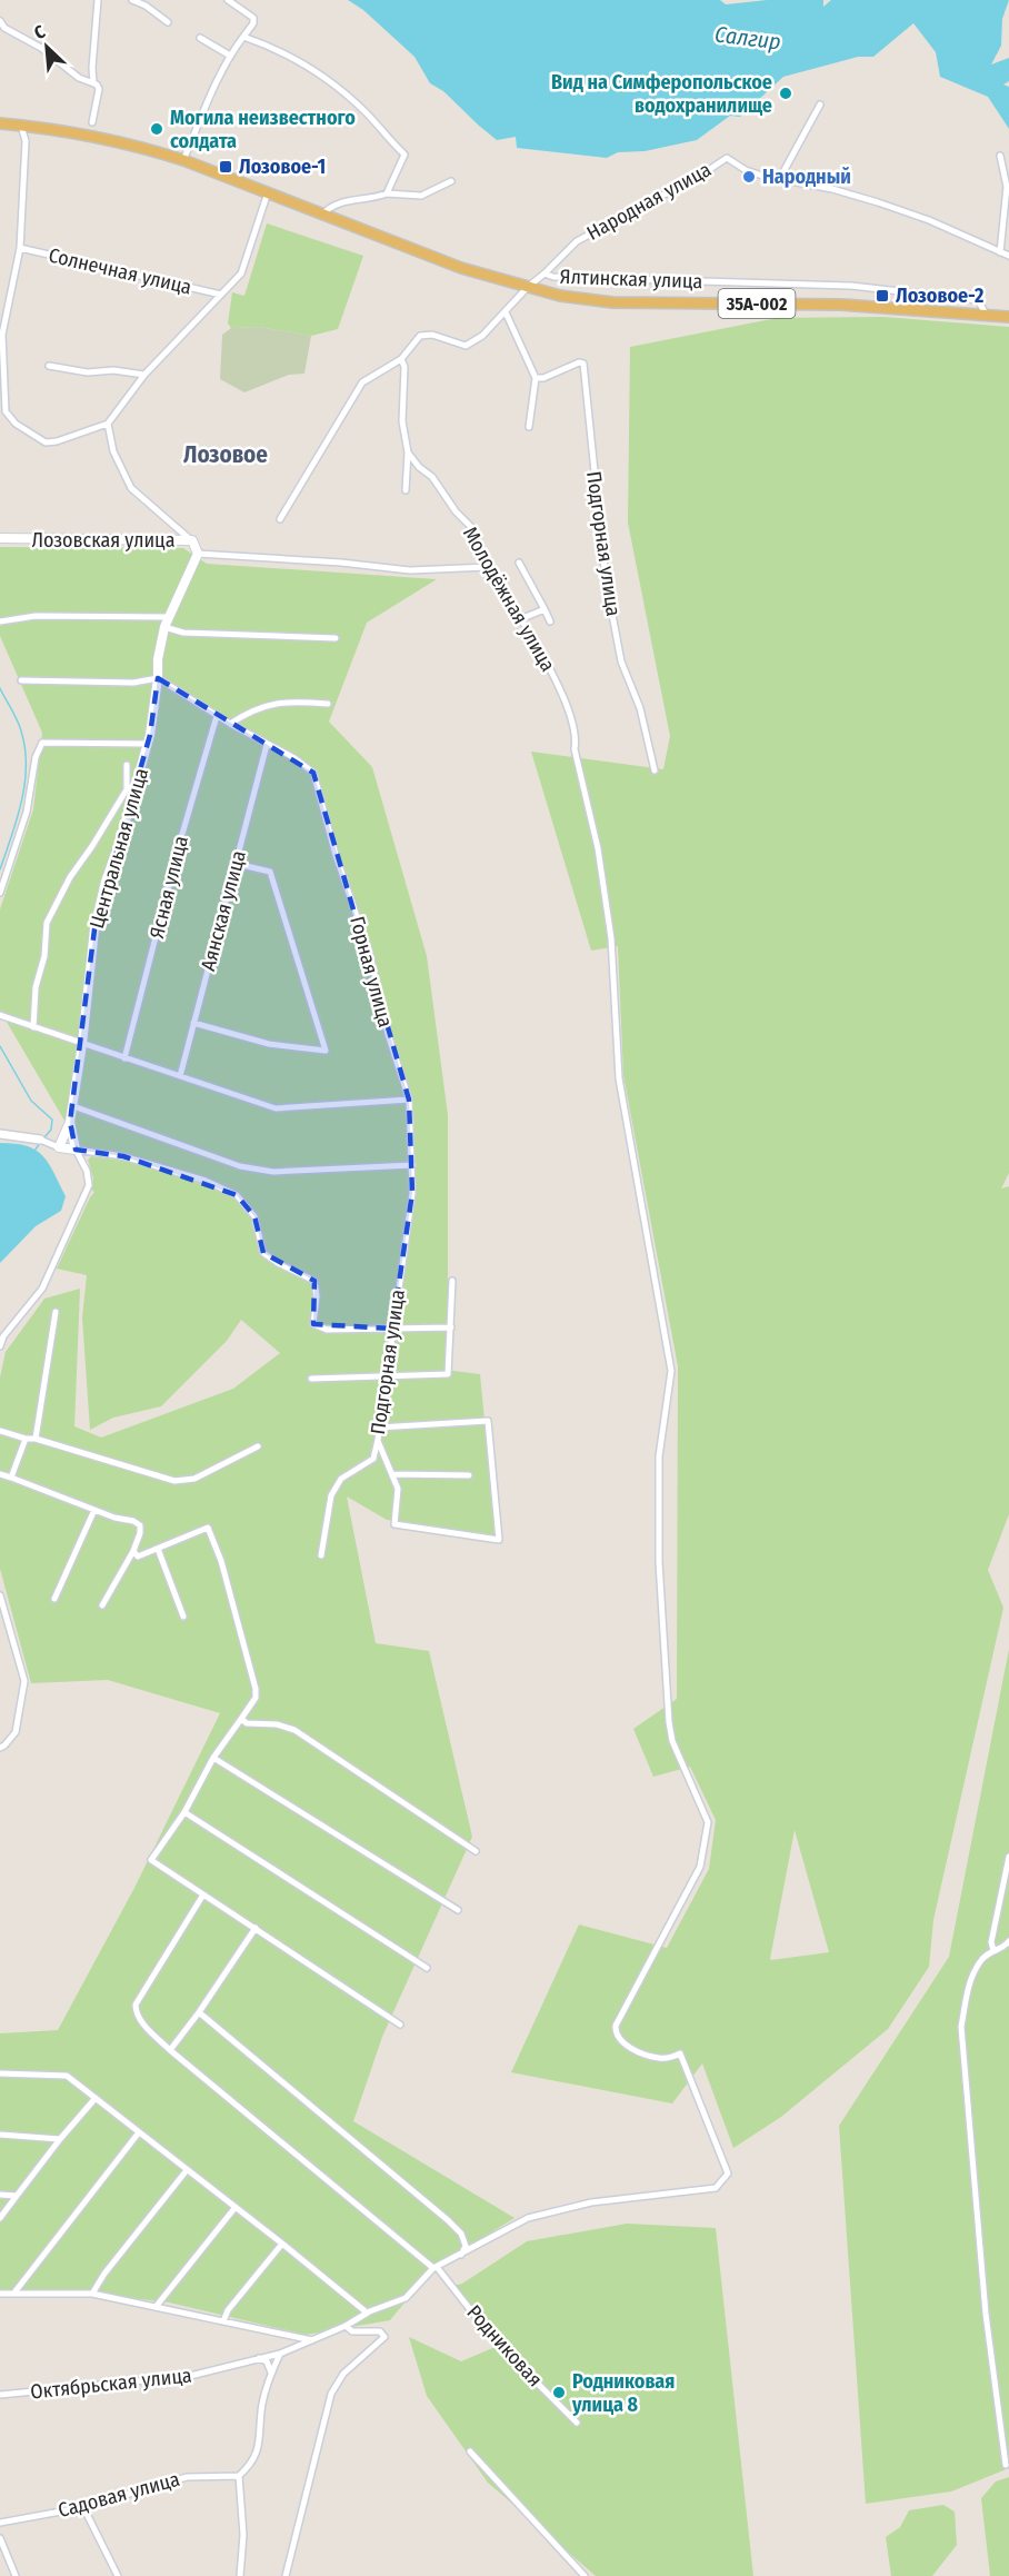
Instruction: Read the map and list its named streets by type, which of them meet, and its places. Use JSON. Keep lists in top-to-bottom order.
{
  "streets": {
    "main road": ["35А-002", "Лозовская улица", "Центральная улица"],
    "street": [
      "Народная улица",
      "Солнечная улица",
      "Ялтинская улица",
      "Подгорная улица",
      "Молодёжная улица",
      "Ясная улица",
      "Аянская улица",
      "Горная улица",
      "Родниковая",
      "Октябрьская улица",
      "Садовая улица"
    ]
  },
  "crossings": [
    ["Народная улица", "Ялтинская улица"],
    ["Народная улица", "35А-002"],
    ["Ялтинская улица", "35А-002"],
    ["Лозовская улица", "Центральная улица"],
    ["Подгорная улица", "Горная улица"],
    ["Центральная улица", "Горная улица"],
    ["Ясная улица", "Горная улица"],
    ["Аянская улица", "Горная улица"],
    ["Родниковая", "Октябрьская улица"]
  ],
  "districts": ["Лозовое"],
  "water": ["Салгир"],
  "places": {
    "other": [
      "Вид на Симферопольское водохранилище",
      "Могила неизвестного солдата",
      "Народный",
      "Родниковая улица 8"
    ],
    "transit": ["Лозовое-1", "Лозовое-2"]
  },
  "north": "top left"
}
